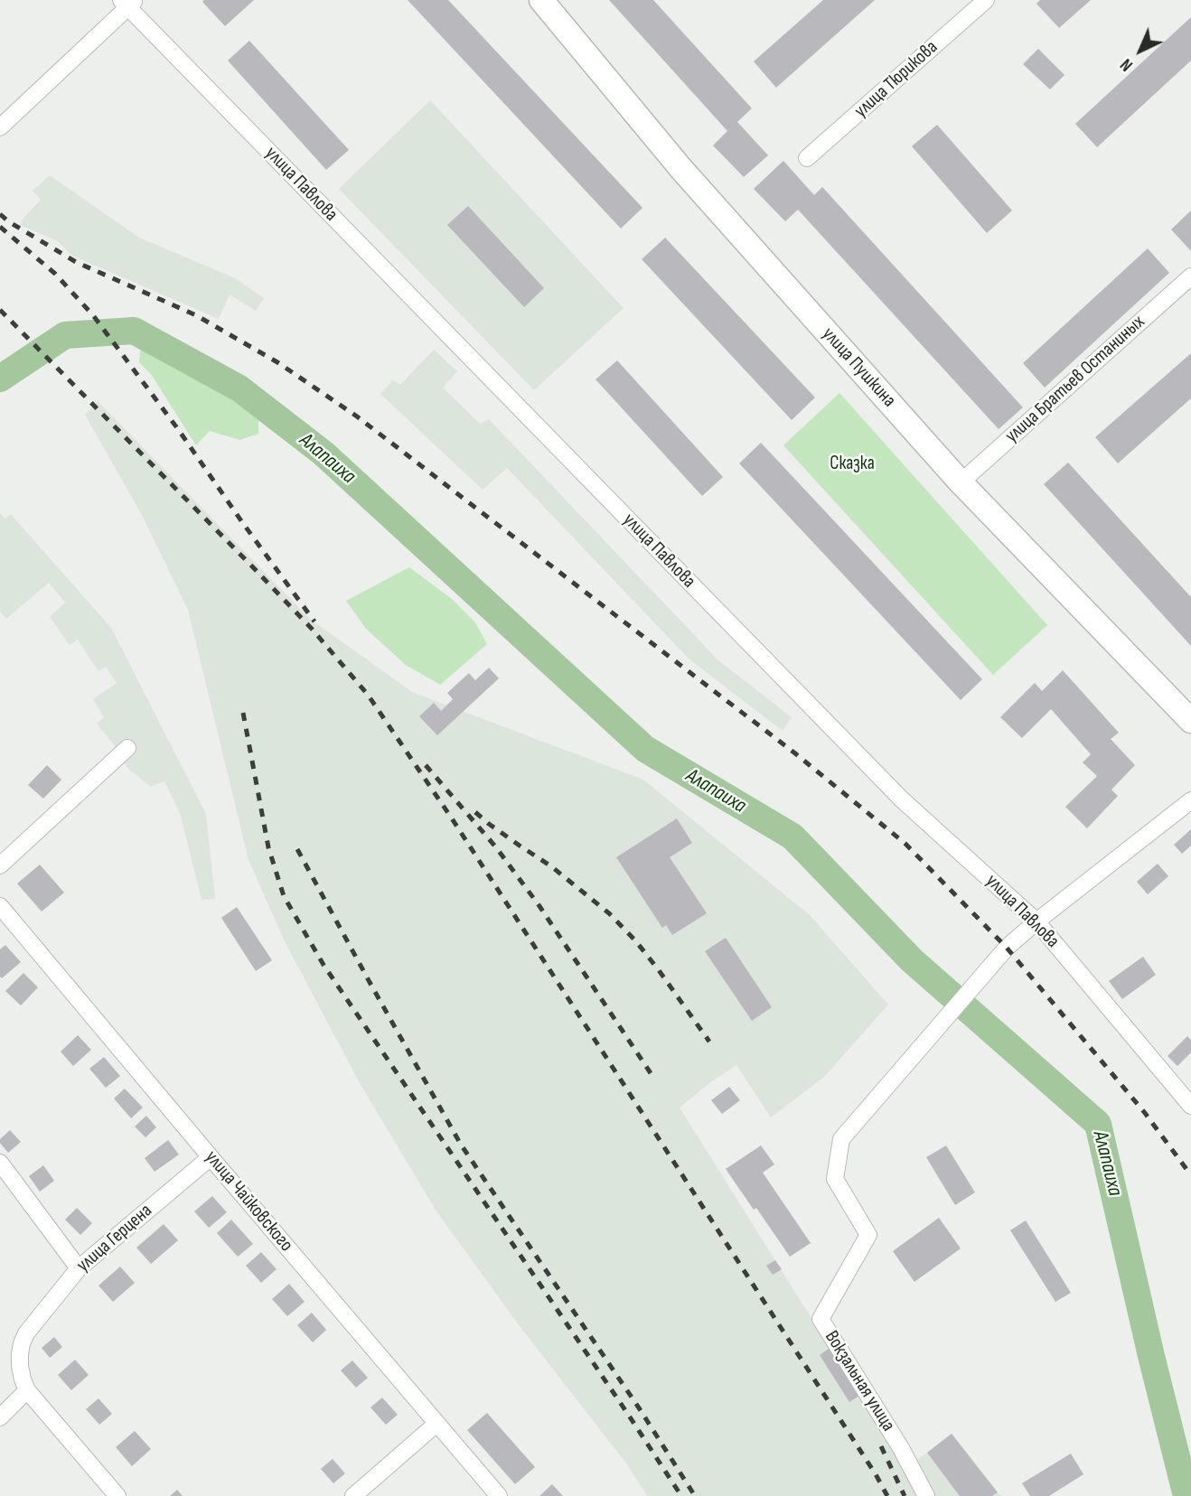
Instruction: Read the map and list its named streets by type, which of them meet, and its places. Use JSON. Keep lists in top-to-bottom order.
{
  "streets": {
    "street": [
      "улица Тюрикова",
      "улица Павлова",
      "улица Пушкина",
      "улица Братьев Останиных",
      "улица Чайковского",
      "улица Герцена",
      "Вокзальная улица"
    ]
  },
  "crossings": [
    ["улица Павлова", "Вокзальная улица"],
    ["улица Пушкина", "улица Братьев Останиных"],
    ["улица Чайковского", "улица Герцена"]
  ],
  "water": ["Алапаиха"],
  "parks": ["Сказка"],
  "north": "bottom left"
}
